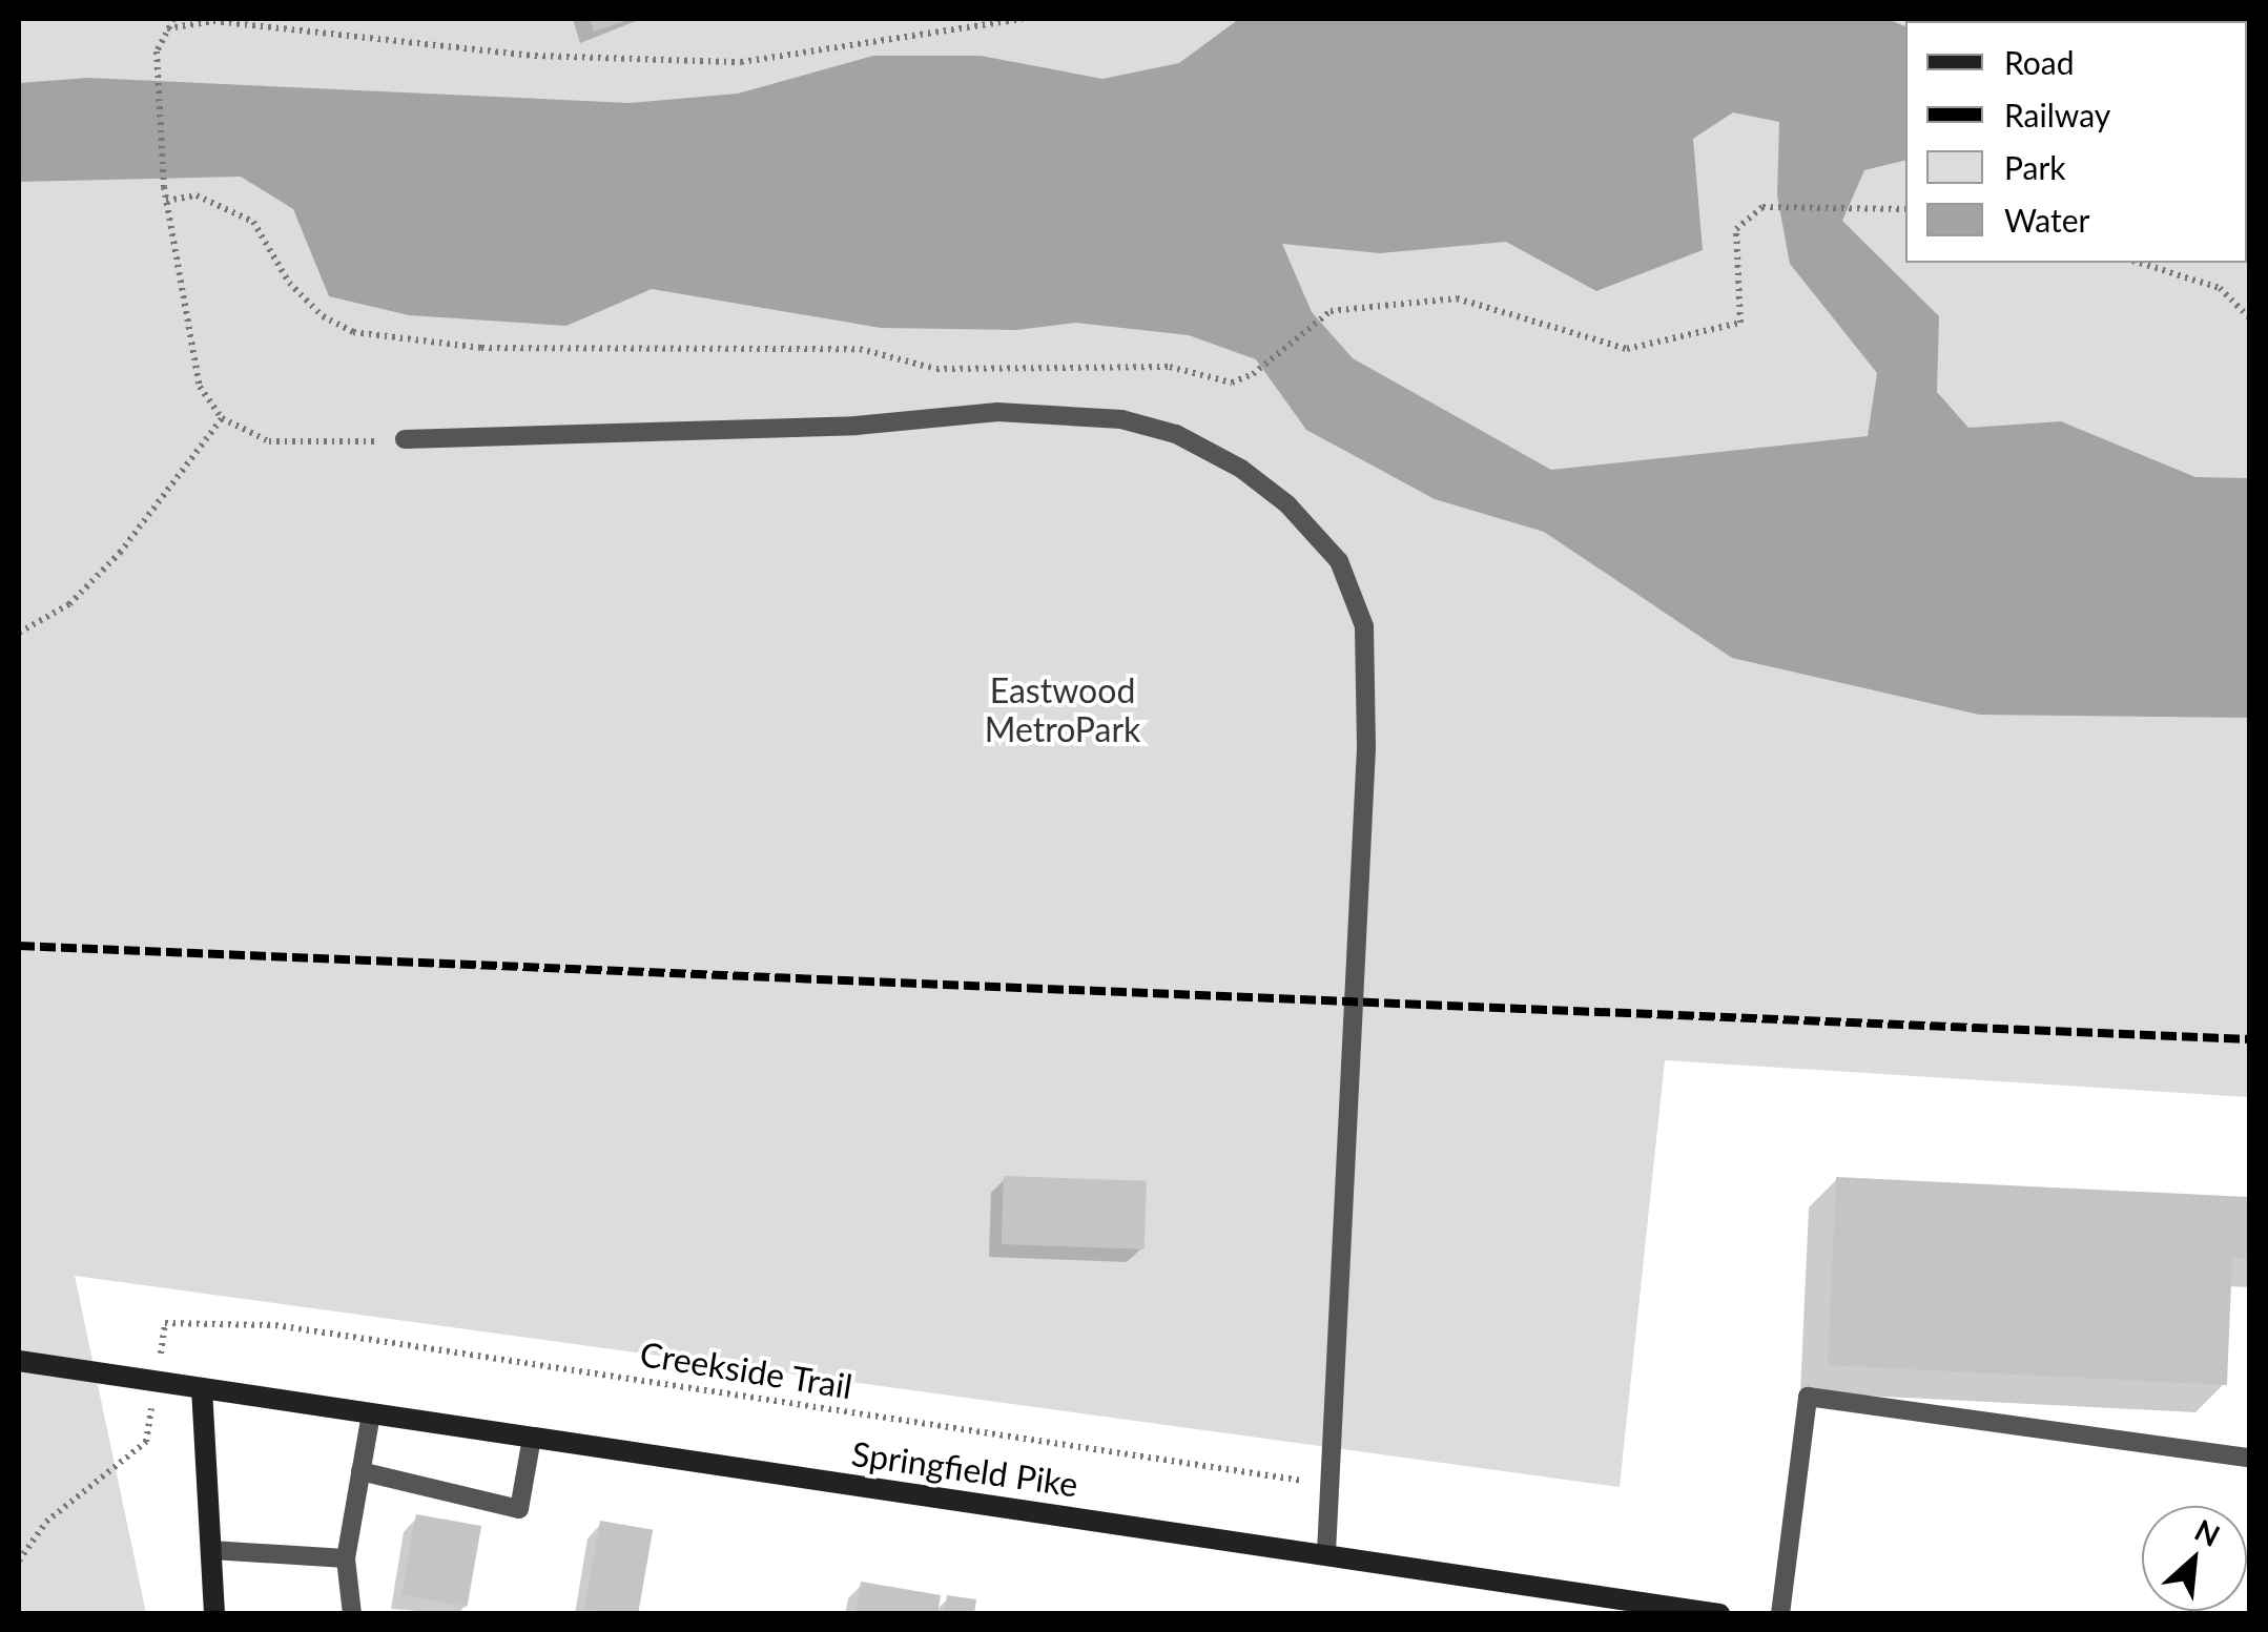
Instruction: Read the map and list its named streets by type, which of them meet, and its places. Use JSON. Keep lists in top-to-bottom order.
{
  "streets": {
    "main road": ["Springfield Pike"],
    "path": ["Creekside Trail"]
  },
  "parks": ["Eastwood MetroPark"],
  "legend": [
    "Road",
    "Railway",
    "Park",
    "Water"
  ],
  "north": "top right"
}
